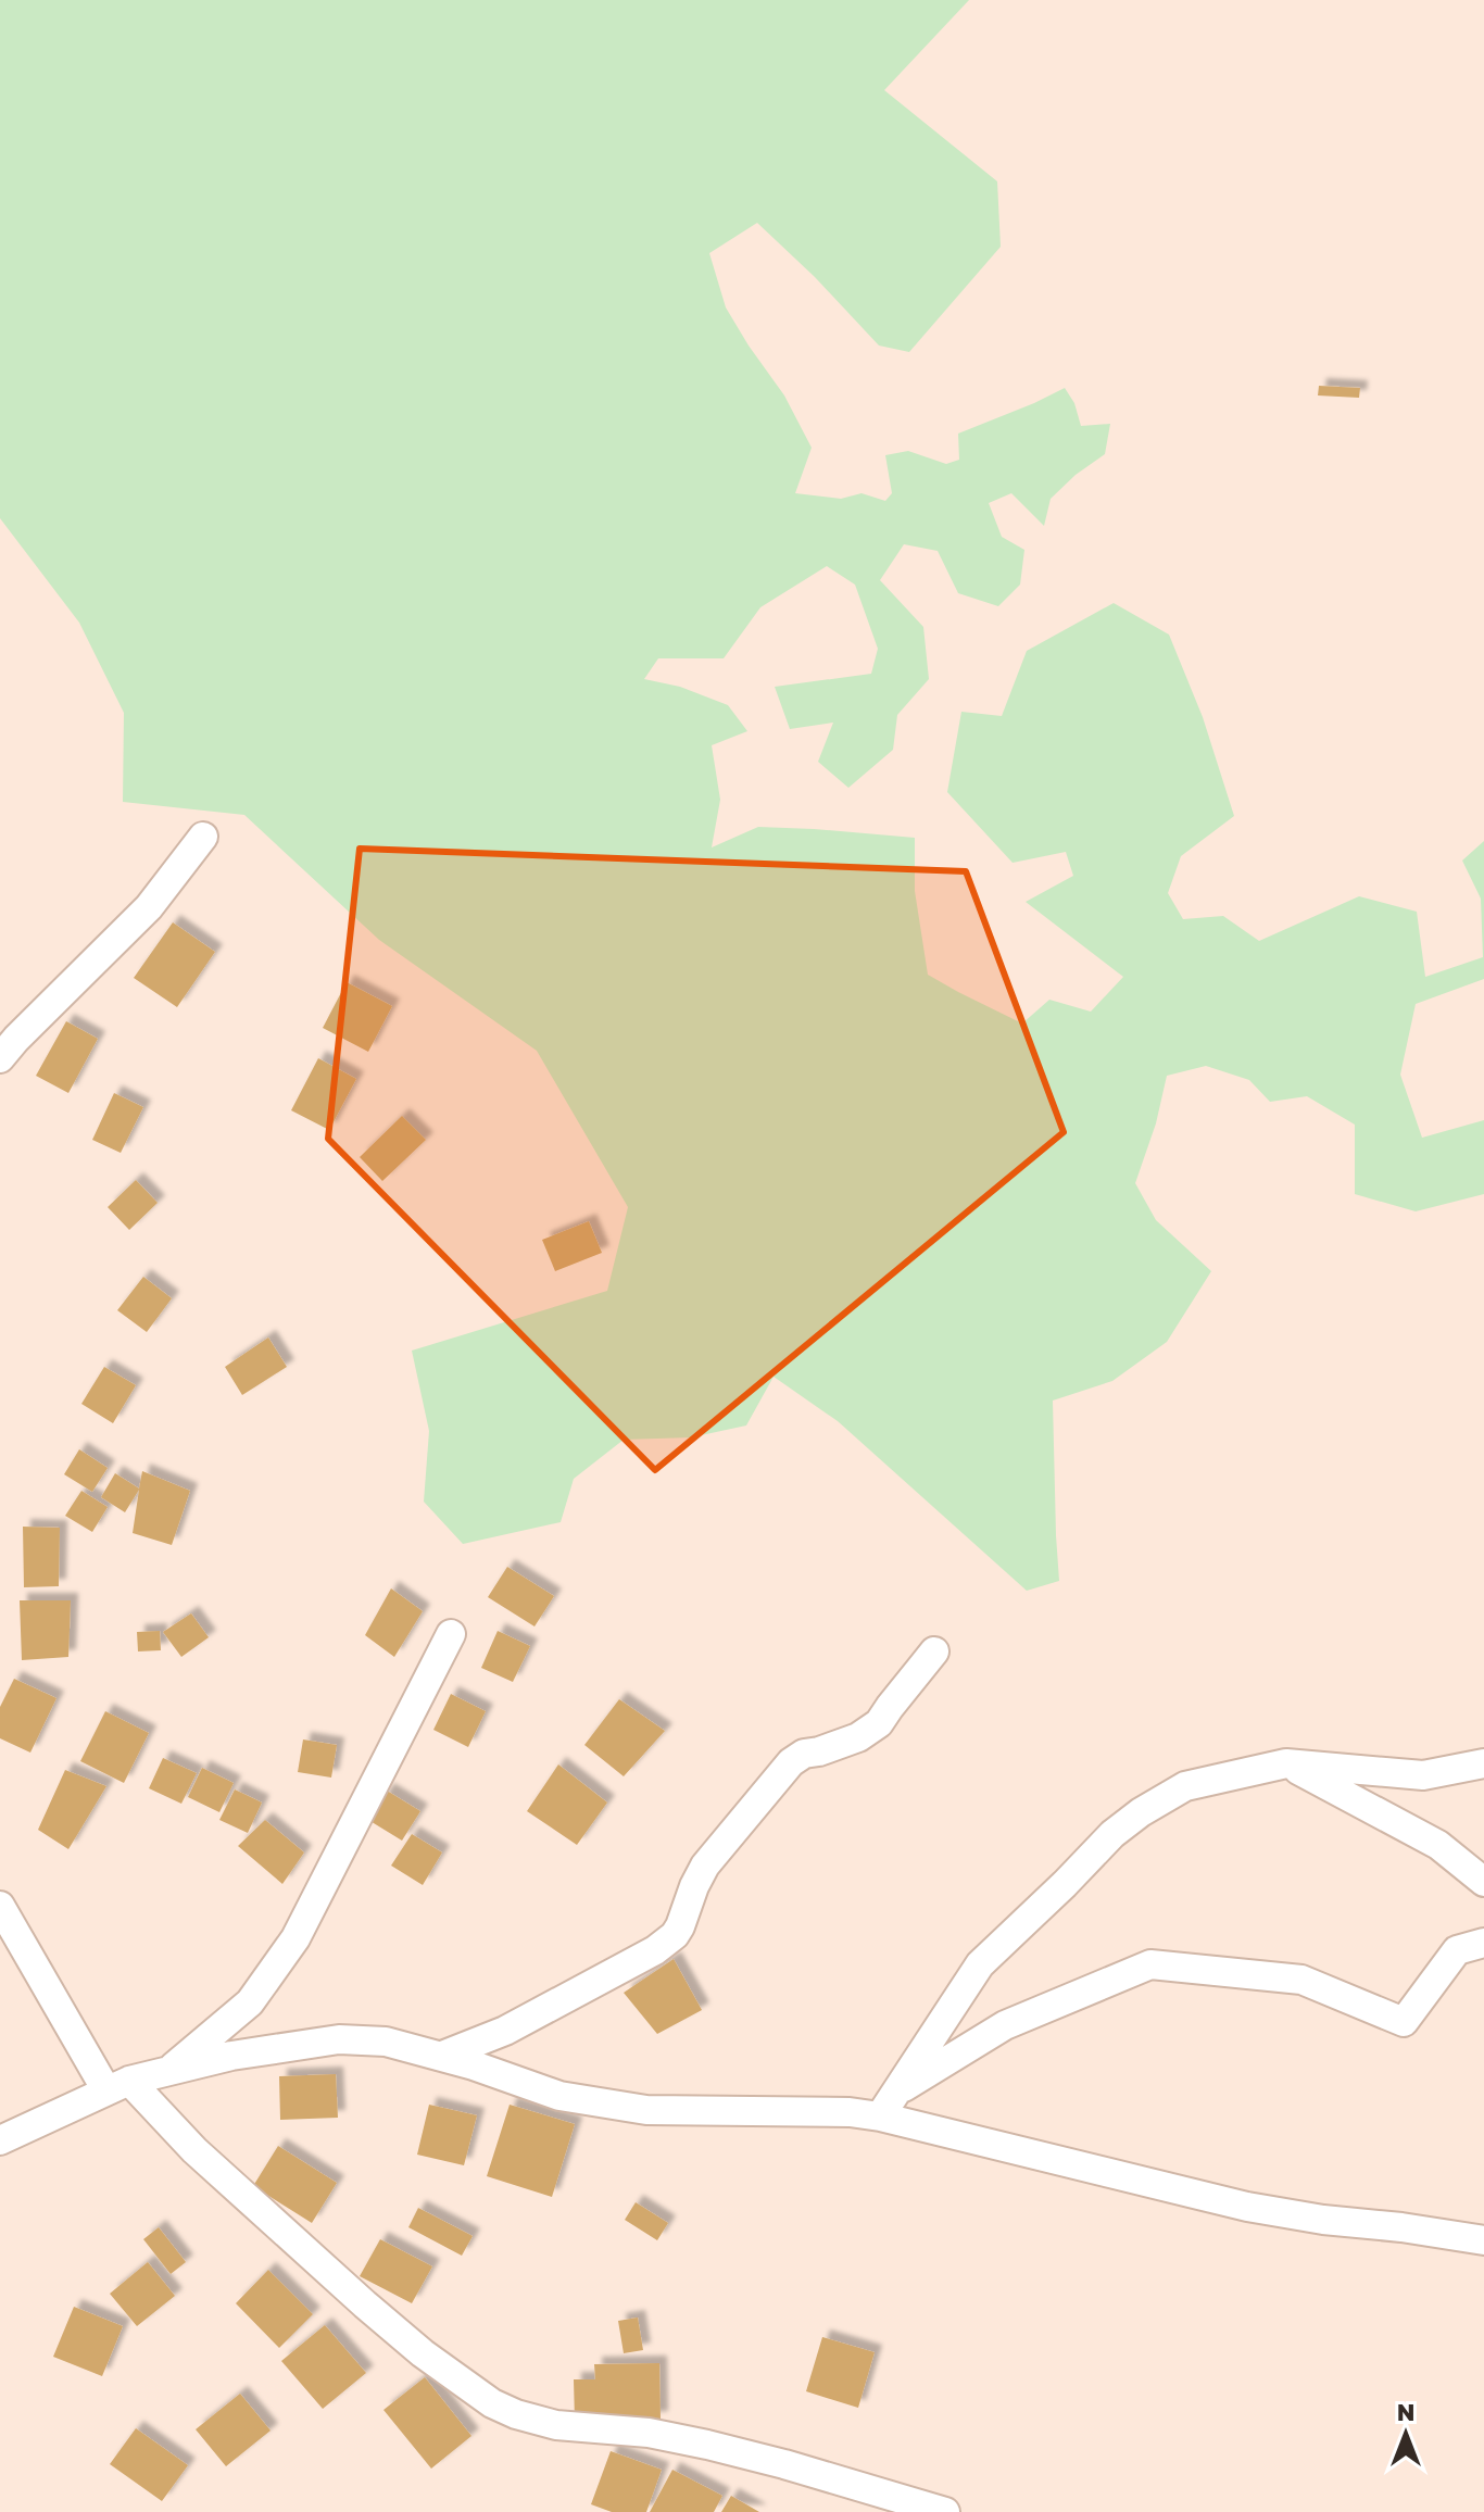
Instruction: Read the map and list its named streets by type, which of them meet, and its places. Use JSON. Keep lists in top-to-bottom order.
{
  "north": "top"
}
